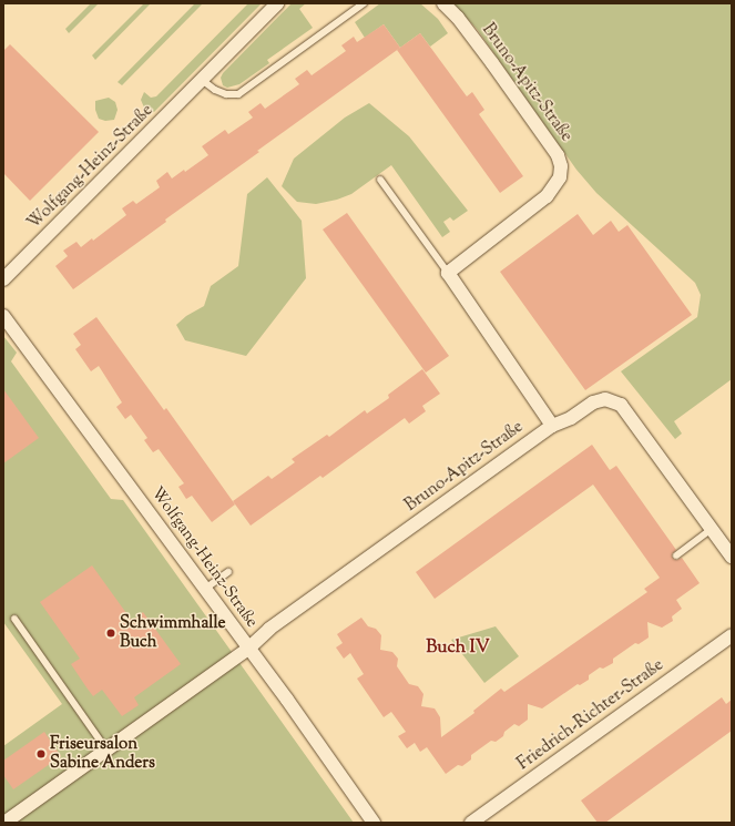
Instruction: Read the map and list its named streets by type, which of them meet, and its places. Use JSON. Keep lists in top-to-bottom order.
{
  "streets": {
    "street": ["Bruno-Apitz-Straße", "Wolfgang-Heinz-Straße", "Friedrich-Richter-Straße"]
  },
  "crossings": [
    ["Bruno-Apitz-Straße", "Wolfgang-Heinz-Straße"]
  ],
  "districts": ["Buch IV"],
  "places": ["Schwimmhalle Buch", "Friseursalon Sabine Anders"]
}
